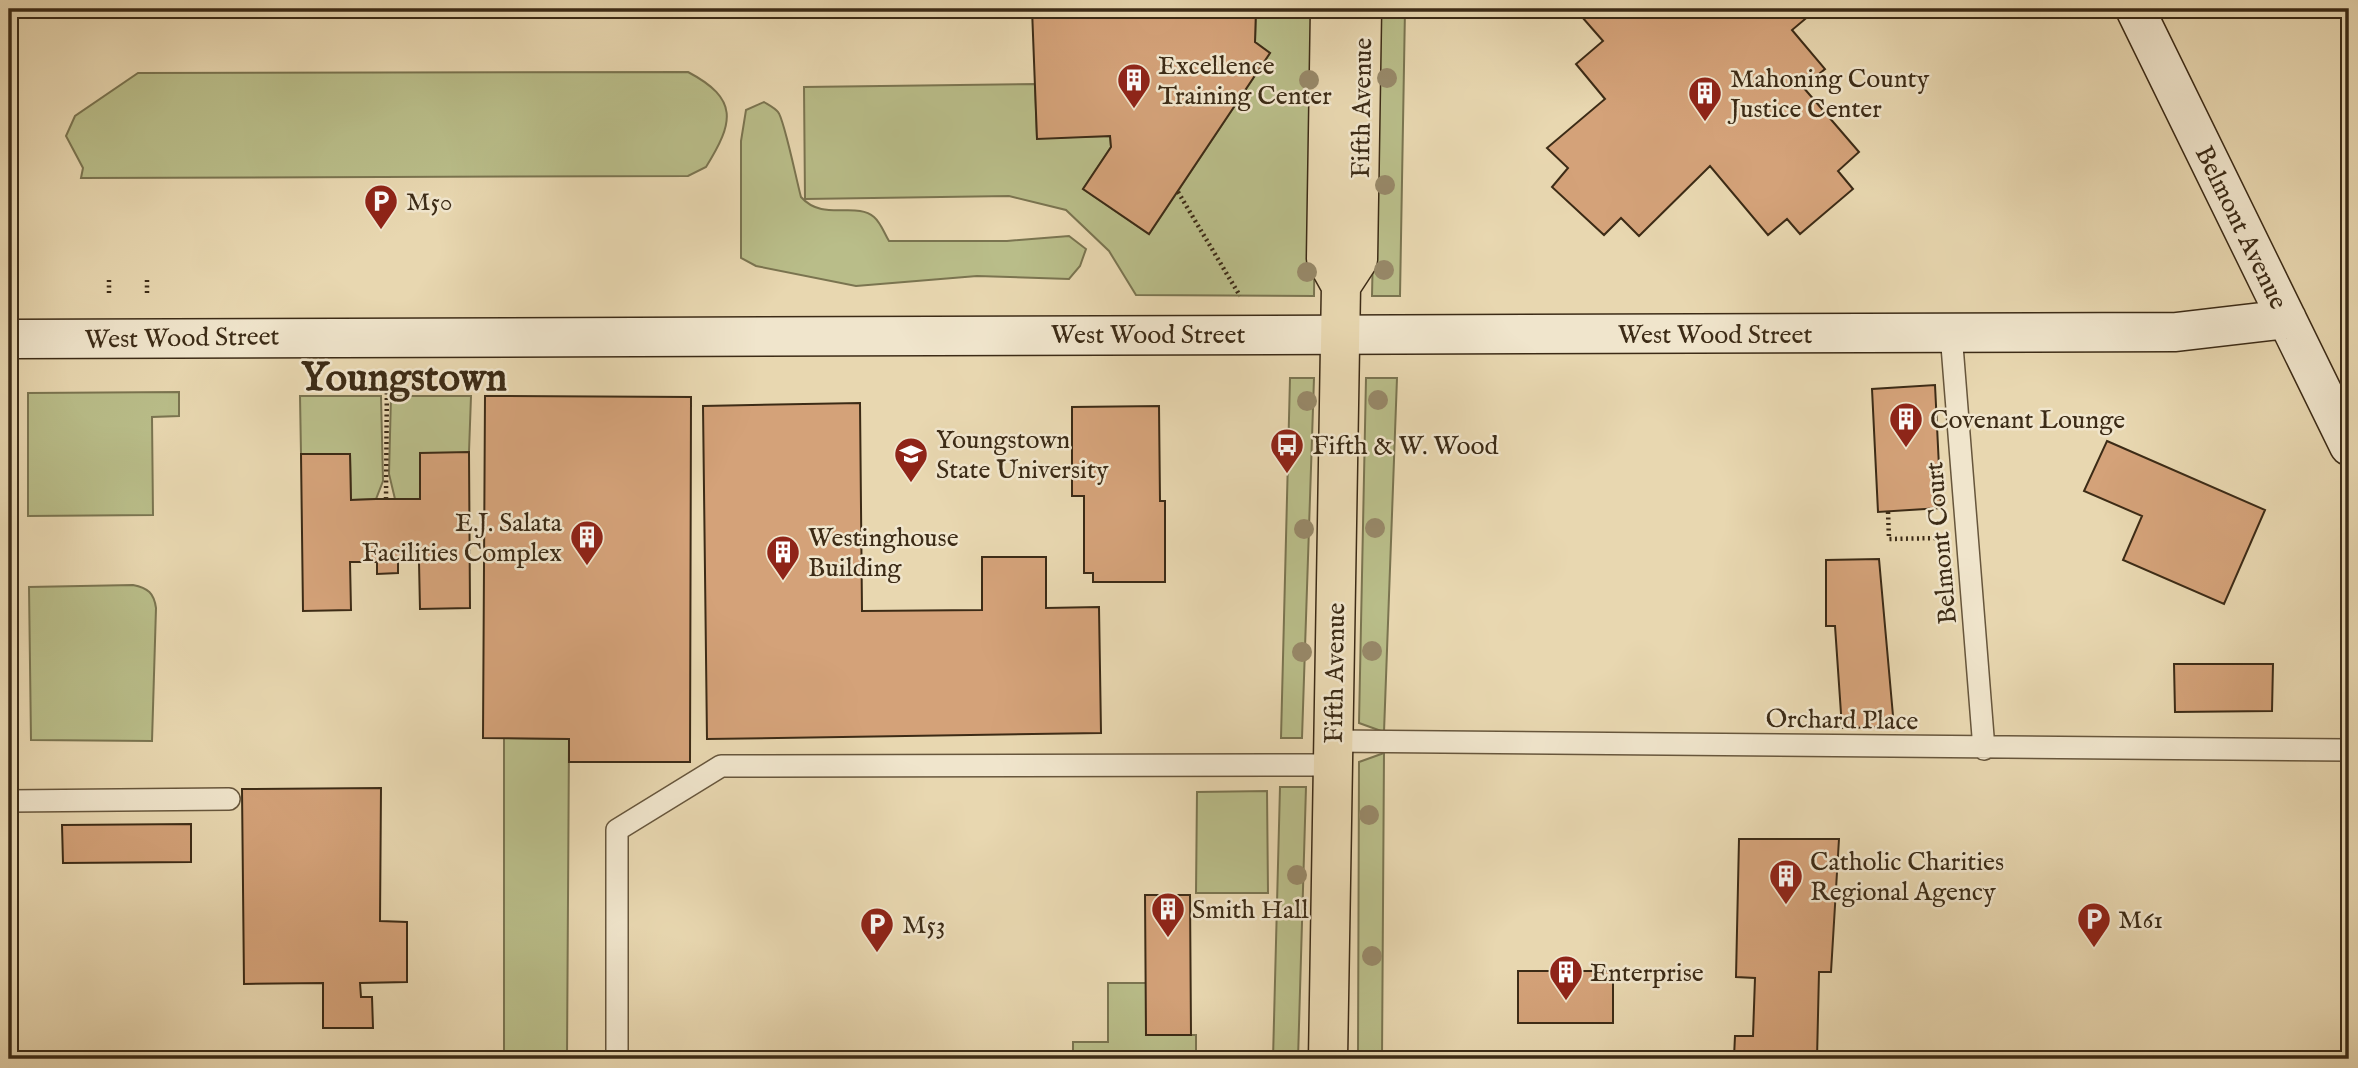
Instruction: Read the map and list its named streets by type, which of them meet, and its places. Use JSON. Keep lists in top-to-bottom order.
{
  "streets": {
    "main road": ["Fifth Avenue"],
    "street": ["Belmont Avenue", "West Wood Street"],
    "lane": ["Belmont Court", "Orchard Place"]
  },
  "crossings": [
    ["Fifth Avenue", "West Wood Street"],
    ["Fifth Avenue", "Orchard Place"],
    ["Belmont Avenue", "West Wood Street"],
    ["West Wood Street", "Belmont Court"],
    ["Belmont Court", "Orchard Place"]
  ],
  "districts": ["Youngstown"],
  "places": {
    "building": [
      "Excellence Training Center",
      "Mahoning County Justice Center",
      "Covenant Lounge",
      "E.J. Salata Facilities Complex",
      "Westinghouse Building",
      "Catholic Charities Regional Agency",
      "Smith Hall",
      "Enterprise"
    ],
    "parking": ["M50", "M61", "M53"],
    "bus stop": ["Fifth & W. Wood"],
    "school or university": ["Youngstown State University"]
  }
}
